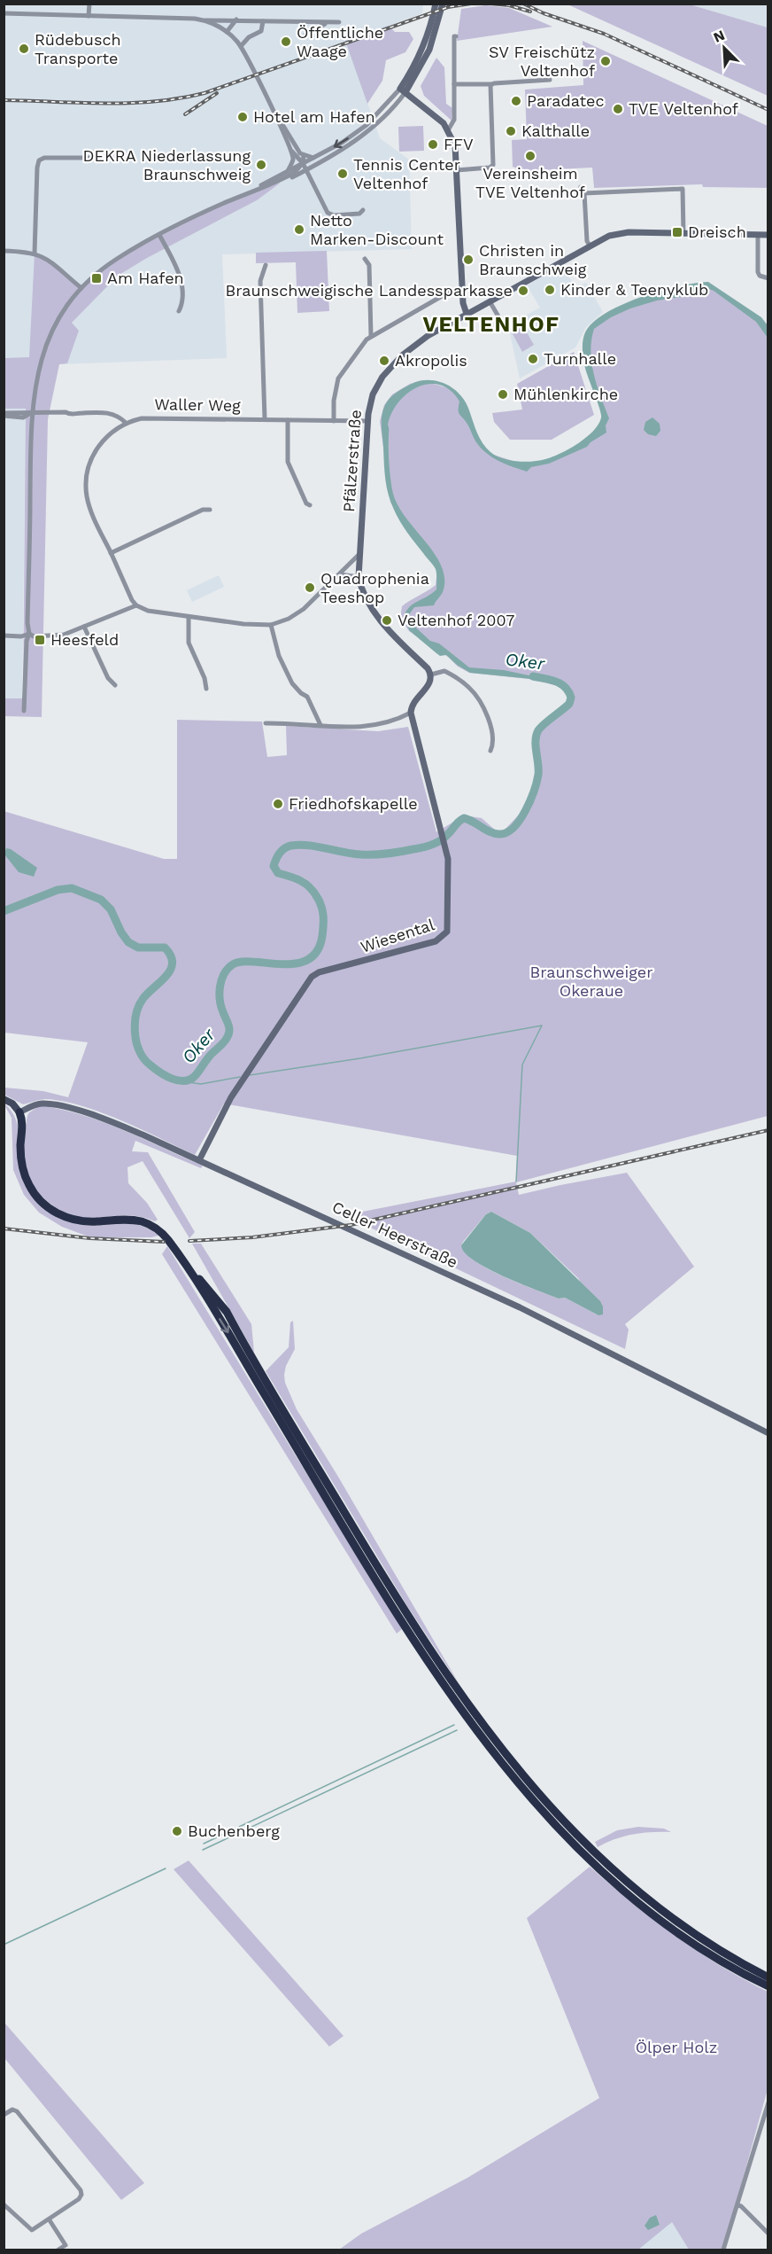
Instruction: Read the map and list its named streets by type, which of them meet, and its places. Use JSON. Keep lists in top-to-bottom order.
{
  "streets": {
    "street": [
      "Waller Weg",
      "Pfälzerstraße",
      "Wiesental",
      "Celler Heerstraße"
    ]
  },
  "crossings": [
    ["Waller Weg", "Pfälzerstraße"],
    ["Wiesental", "Celler Heerstraße"]
  ],
  "districts": ["VELTENHOF"],
  "water": ["Oker"],
  "parks": ["Braunschweiger Okeraue", "Ölper Holz"],
  "places": {
    "other": [
      "Öffentliche Waage",
      "Rüdebusch Transporte",
      "SV Freischütz Veltenhof",
      "Paradatec",
      "TVE Veltenhof",
      "Hotel am Hafen",
      "Kalthalle",
      "FFV",
      "Vereinsheim TVE Veltenhof",
      "DEKRA Niederlassung Braunschweig",
      "Tennis Center Veltenhof",
      "Netto Marken-Discount",
      "Christen in Braunschweig",
      "Kinder & Teenyklub",
      "Braunschweigische Landessparkasse",
      "Turnhalle",
      "Akropolis",
      "Mühlenkirche",
      "Quadrophenia Teeshop",
      "Veltenhof 2007",
      "Friedhofskapelle",
      "Buchenberg"
    ],
    "transit": ["Dreisch", "Am Hafen", "Heesfeld"]
  },
  "north": "top left"
}
